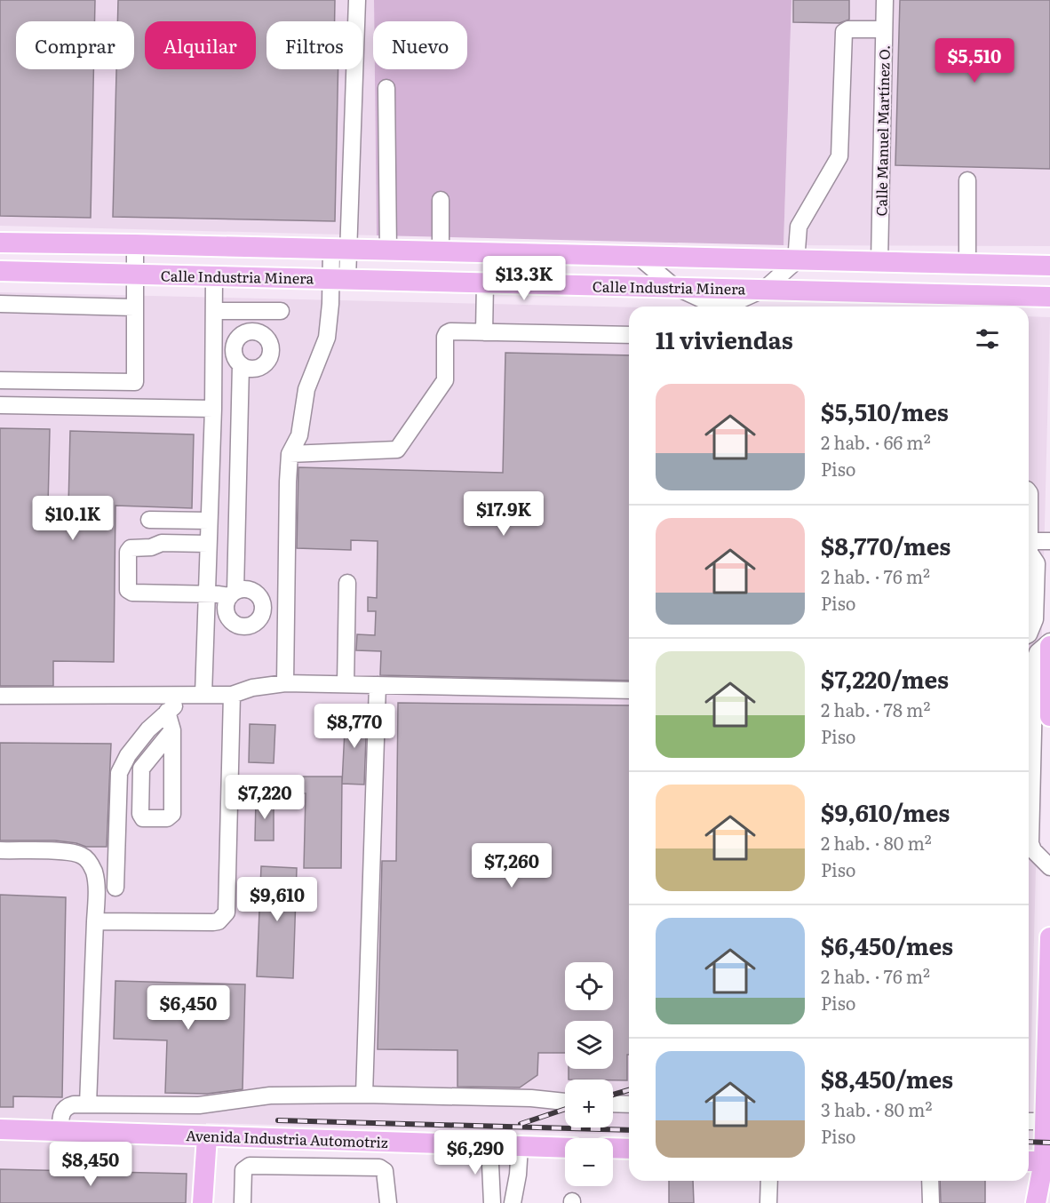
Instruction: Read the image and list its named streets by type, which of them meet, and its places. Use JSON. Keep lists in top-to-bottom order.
{
  "streets": {
    "main road": ["Calle Industria Minera", "Avenida Industria Automotriz"],
    "street": ["Calle Manuel Martínez O."]
  },
  "crossings": [
    ["Calle Manuel Martínez O.", "Calle Industria Minera"]
  ],
  "page": {
    "chip": [
      "Comprar",
      "Alquilar",
      "Filtros",
      "Nuevo"
    ],
    "price": [
      "$5,510",
      "$13.3K",
      "$17.9K",
      "$10.1K",
      "$8,770",
      "$7,220",
      "$7,260",
      "$9,610",
      "$6,450",
      "$6,290",
      "$8,450"
    ],
    "heading": "11 viviendas",
    "list": [
      {
        "name": "$5,510/mes",
        "note": "2 hab. · 66 m² · Piso"
      },
      {
        "name": "$8,770/mes",
        "note": "2 hab. · 76 m² · Piso"
      },
      {
        "name": "$7,220/mes",
        "note": "2 hab. · 78 m² · Piso"
      },
      {
        "name": "$9,610/mes",
        "note": "2 hab. · 80 m² · Piso"
      },
      {
        "name": "$6,450/mes",
        "note": "2 hab. · 76 m² · Piso"
      },
      {
        "name": "$8,450/mes",
        "note": "3 hab. · 80 m² · Piso"
      }
    ],
    "map_buttons": ["+", "−"]
  }
}
